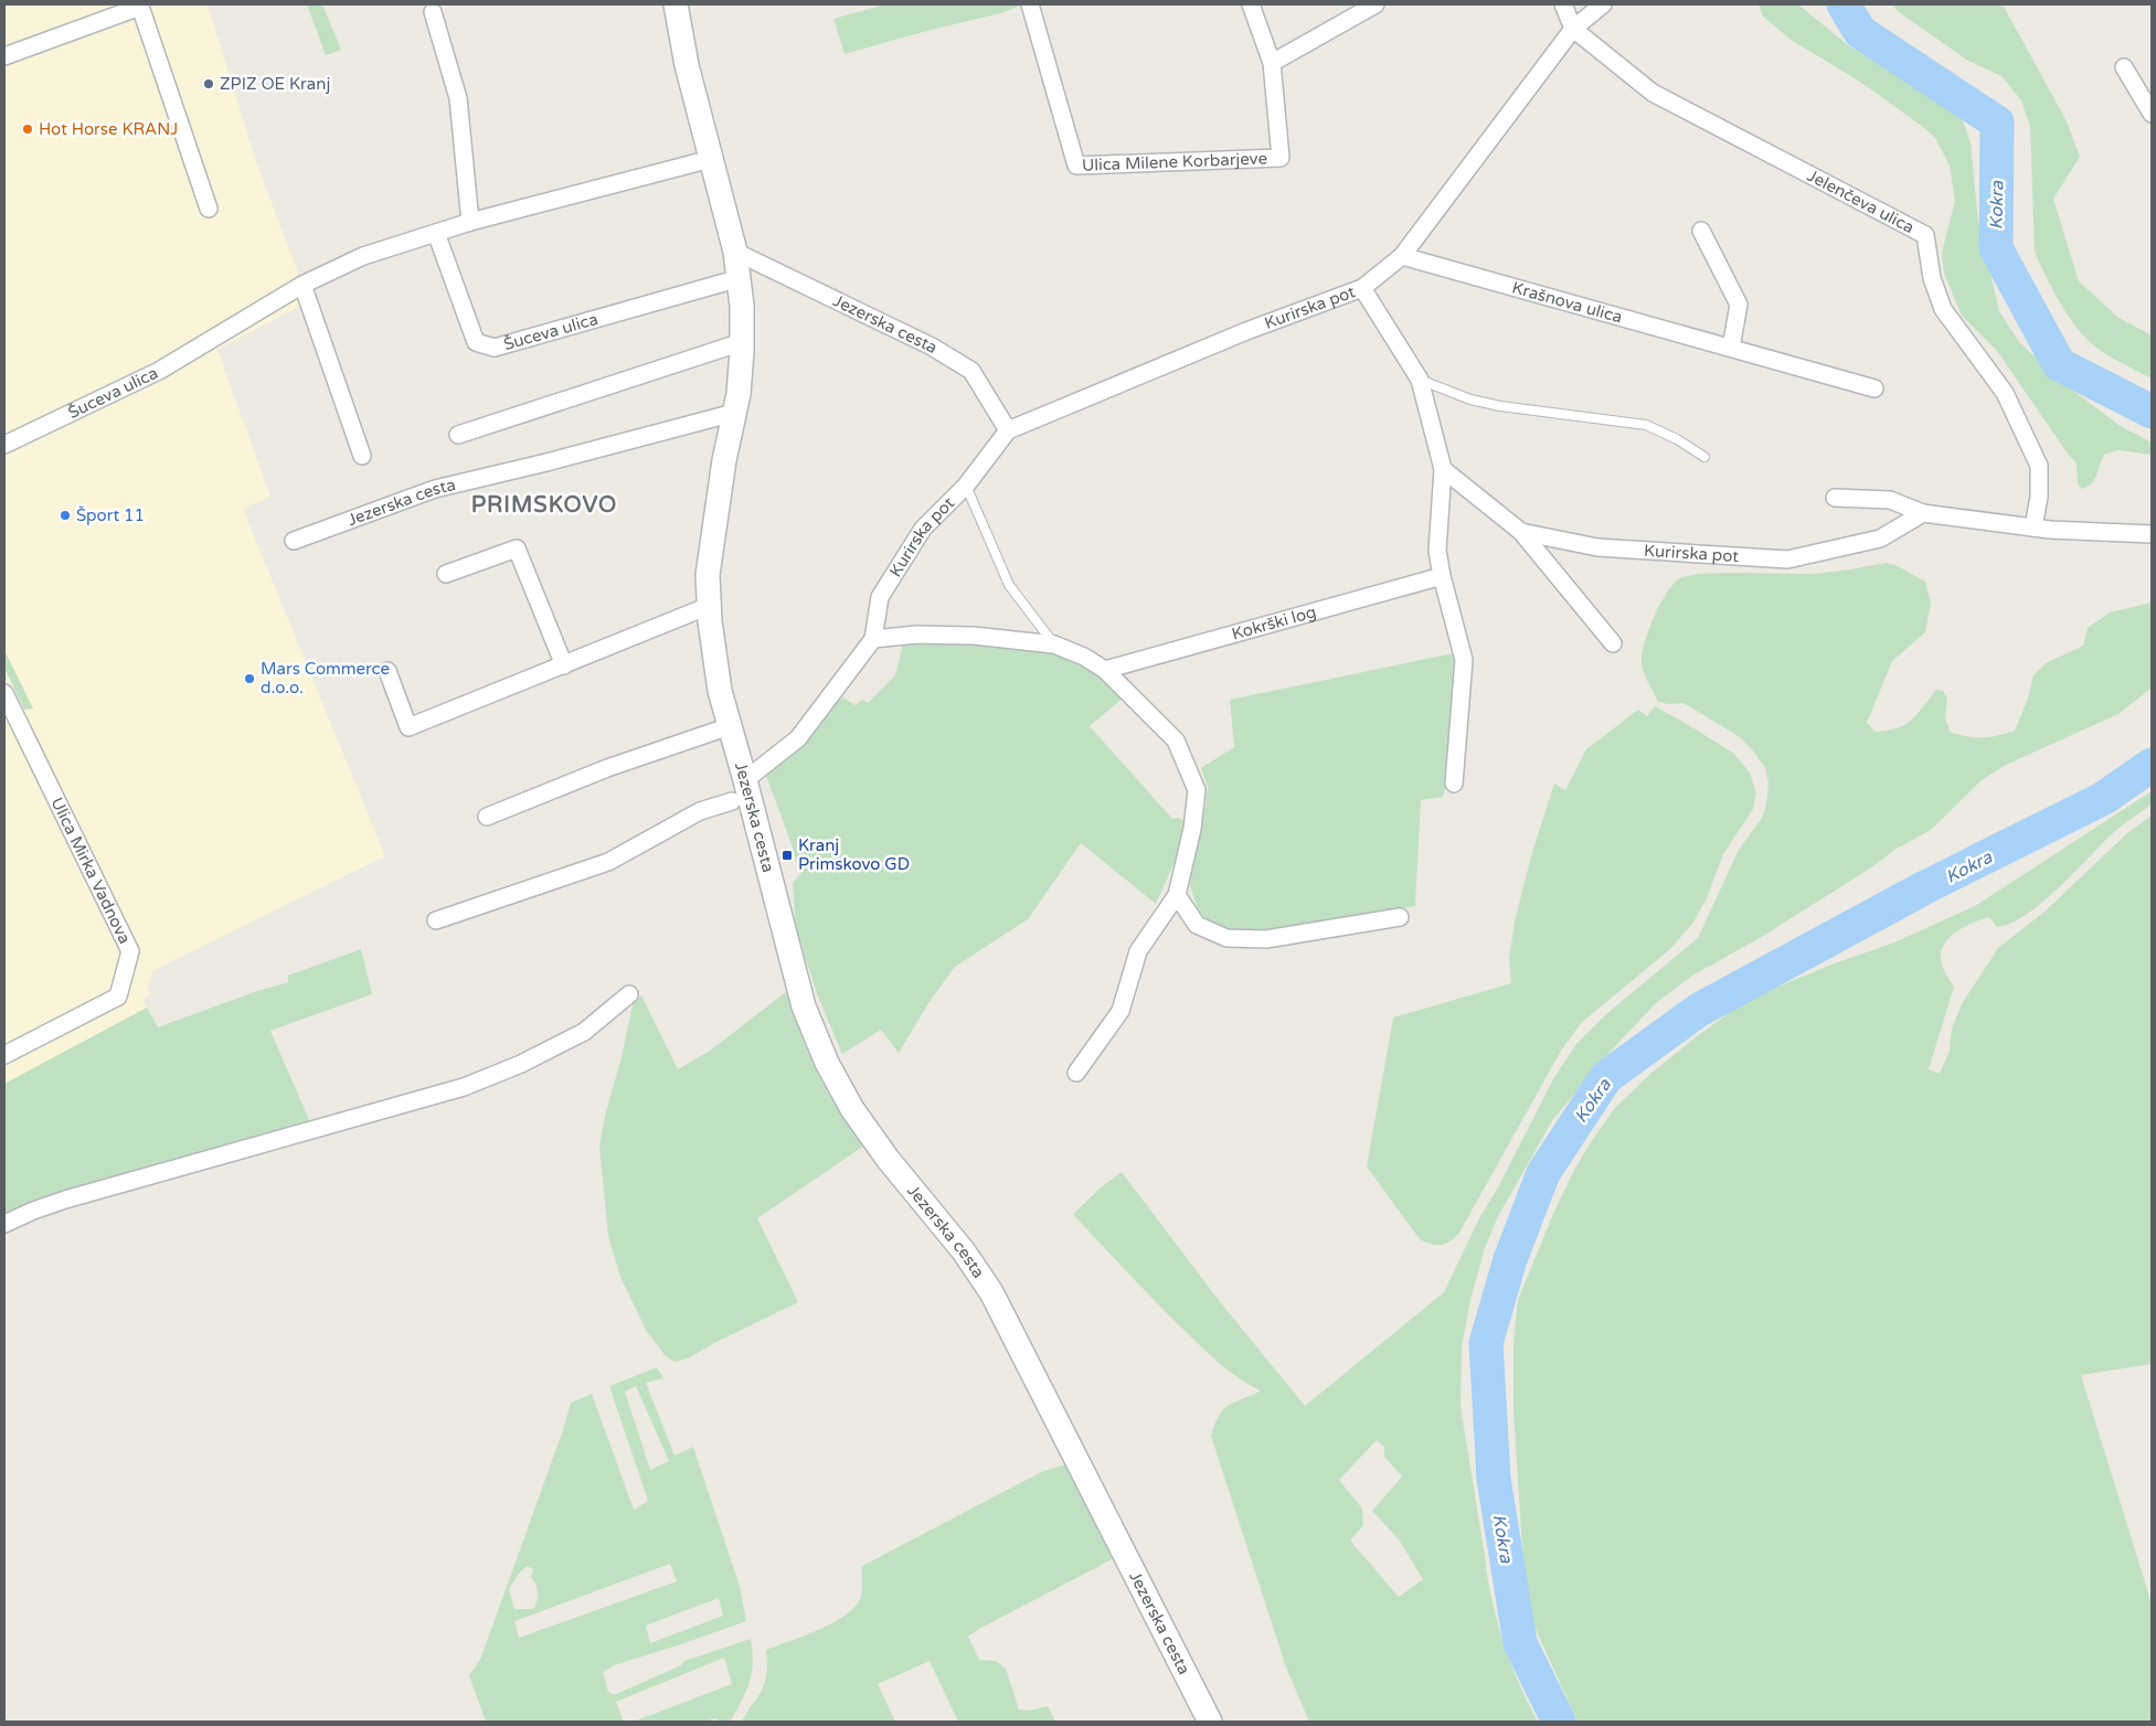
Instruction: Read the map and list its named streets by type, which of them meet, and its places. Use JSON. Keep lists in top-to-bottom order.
{
  "streets": {
    "street": [
      "Ulica Milene Korbarjeve",
      "Jelenčeva ulica",
      "Krašnova ulica",
      "Kurirska pot",
      "Jezerska cesta",
      "Šuceva ulica",
      "Kokrški log",
      "Ulica Mirka Vadnova"
    ]
  },
  "crossings": [
    ["Kurirska pot", "Jezerska cesta"],
    ["Jezerska cesta", "Šuceva ulica"]
  ],
  "districts": ["PRIMSKOVO"],
  "water": ["Kokra"],
  "places": {
    "other": [
      "ZPIZ OE Kranj",
      "Hot Horse KRANJ",
      "Šport 11",
      "Mars Commerce d.o.o."
    ],
    "transit": ["Kranj Primskovo GD"]
  }
}
